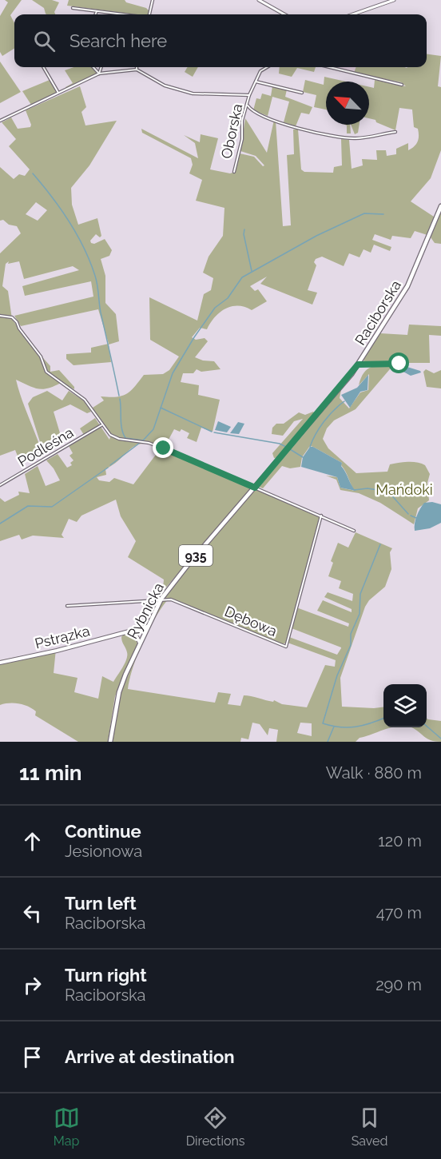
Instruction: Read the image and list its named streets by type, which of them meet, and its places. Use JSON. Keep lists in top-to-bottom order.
{
  "streets": {
    "main road": [
      "Raciborska",
      "935",
      "Rybnicka",
      "Pstrązka"
    ],
    "street": ["Oborska", "Podleśna", "Dębowa"]
  },
  "crossings": [
    ["Raciborska", "Rybnicka"],
    ["Rybnicka", "Dębowa"],
    ["Rybnicka", "Pstrązka"]
  ],
  "parks": ["Mańdoki"],
  "north": "top left",
  "page": {
    "search": "Search here",
    "heading": ["11 min", "Walk · 880 m"],
    "list": [
      ["Continue", "Jesionowa", "120 m"],
      ["Turn left", "Raciborska", "470 m"],
      ["Turn right", "Raciborska", "290 m"],
      "Arrive at destination"
    ],
    "nav": ["Map", "Directions", "Saved"]
  }
}
